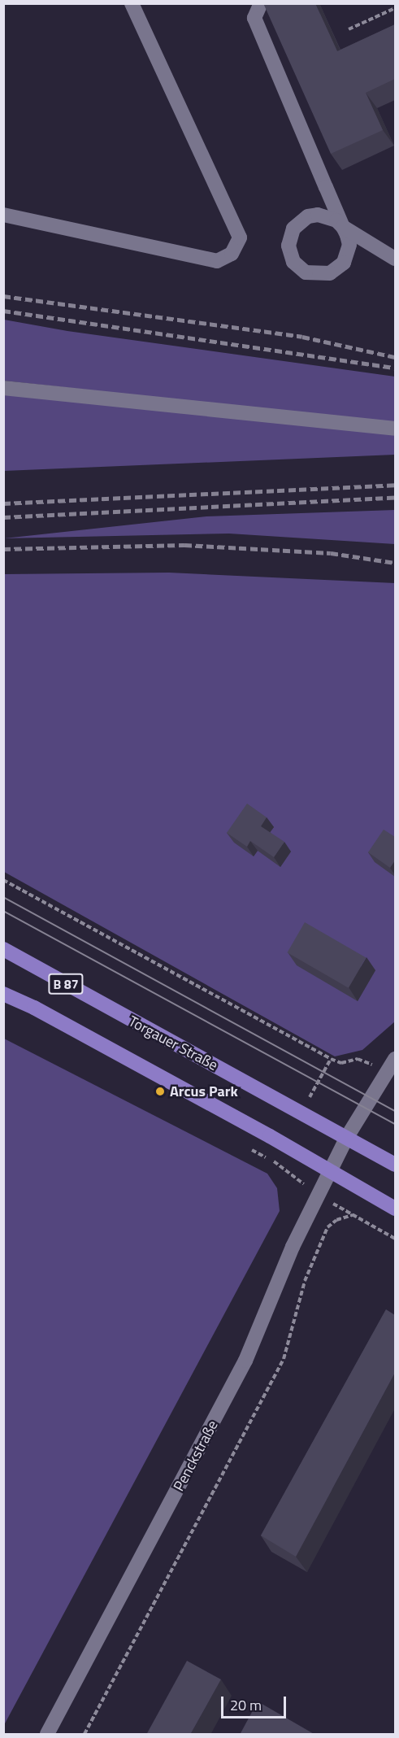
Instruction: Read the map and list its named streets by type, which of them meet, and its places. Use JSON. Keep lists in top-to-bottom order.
{
  "streets": {
    "main road": ["B 87", "Torgauer Straße"],
    "street": ["Penckstraße"]
  },
  "crossings": [
    ["B 87", "Penckstraße"],
    ["Torgauer Straße", "Penckstraße"]
  ],
  "places": ["Arcus Park"],
  "scale_bar": "20 m"
}
